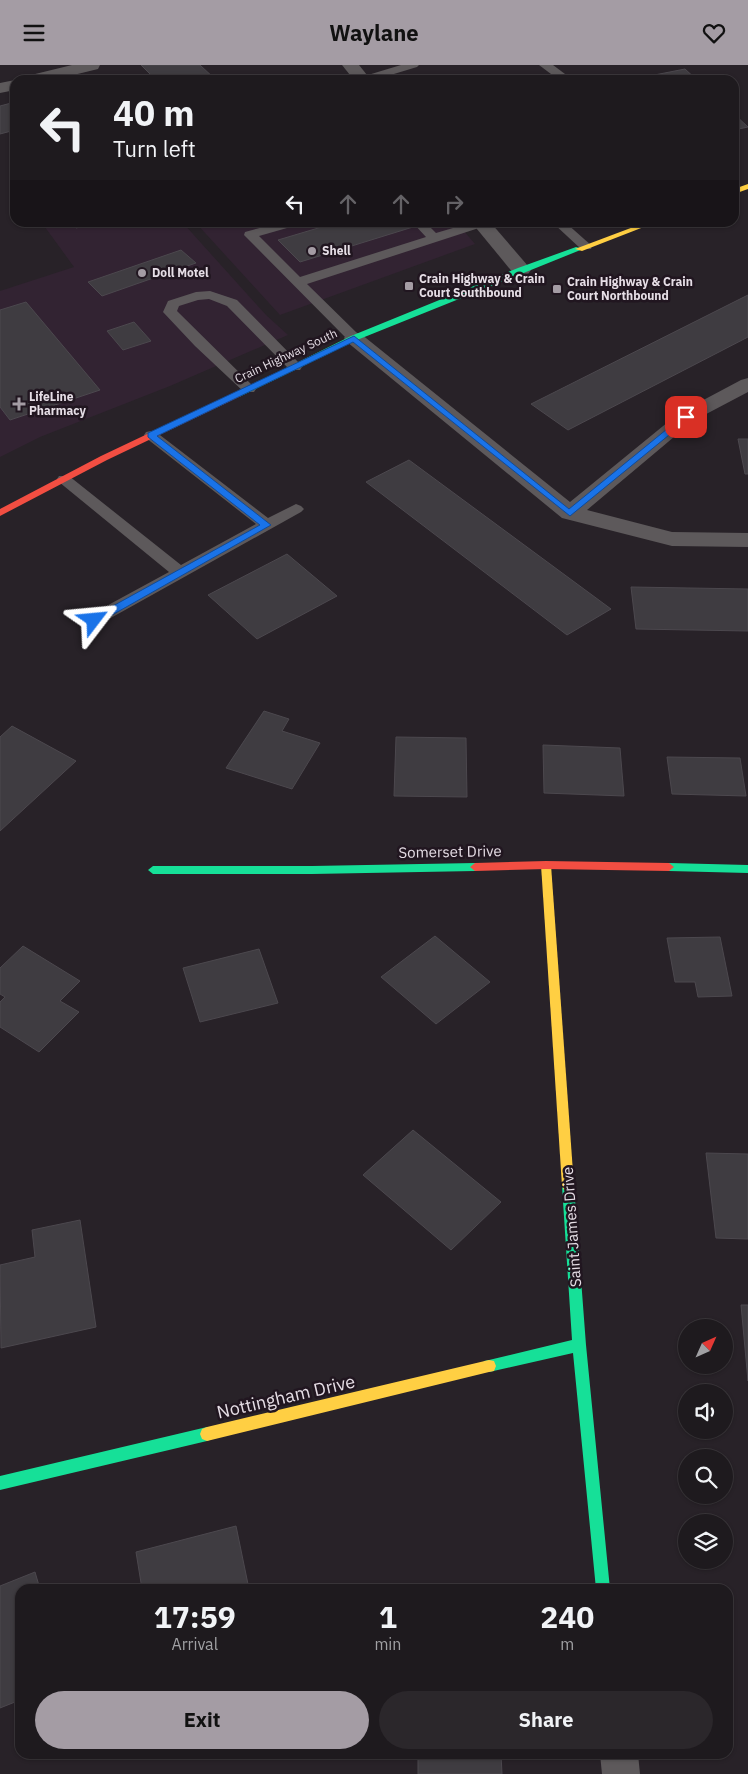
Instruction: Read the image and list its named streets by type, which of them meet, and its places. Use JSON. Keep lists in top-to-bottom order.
{
  "streets": {
    "street": [
      "Crain Highway South",
      "Somerset Drive",
      "Saint James Drive",
      "Nottingham Drive"
    ]
  },
  "crossings": [
    ["Somerset Drive", "Saint James Drive"],
    ["Saint James Drive", "Nottingham Drive"]
  ],
  "places": {
    "other": ["Shell", "Doll Motel"],
    "transit": ["Crain Highway & Crain Court Southbound", "Crain Highway & Crain Court Northbound"],
    "health": ["LifeLine Pharmacy"]
  },
  "north": "top right",
  "page": {
    "header": "Waylane",
    "turn": ["40 m", "Turn left"],
    "eta": [
      "17:59",
      "Arrival",
      "1",
      "min",
      "240",
      "m"
    ],
    "buttons": ["Exit", "Share"]
  }
}
